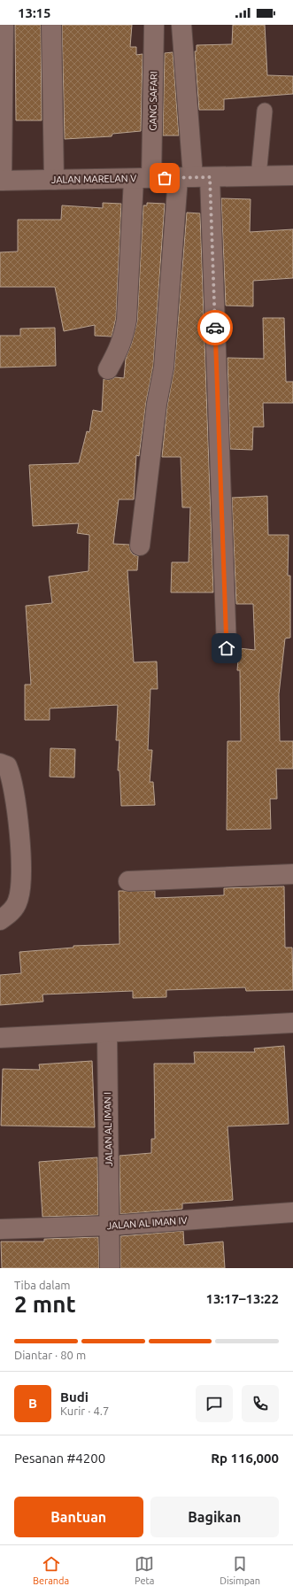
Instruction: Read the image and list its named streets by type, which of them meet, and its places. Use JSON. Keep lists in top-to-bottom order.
{
  "streets": {
    "street": [
      "GANG SAFARI",
      "JALAN MARELAN V",
      "JALAN AL IMAN I",
      "JALAN AL IMAN IV"
    ]
  },
  "crossings": [
    ["GANG SAFARI", "JALAN MARELAN V"],
    ["JALAN AL IMAN I", "JALAN AL IMAN IV"]
  ],
  "page": {
    "status": "13:15",
    "heading": ["2 mnt", "Tiba dalam", "13:17–13:22"],
    "panel": [
      "Budi",
      "Kurir · 4.7",
      "Pesanan #4200",
      "Rp 116,000"
    ],
    "bar": "Diantar · 80 m",
    "round": "B",
    "buttons": ["Bantuan", "Bagikan"],
    "tabs": ["Beranda", "Peta", "Disimpan"]
  }
}
